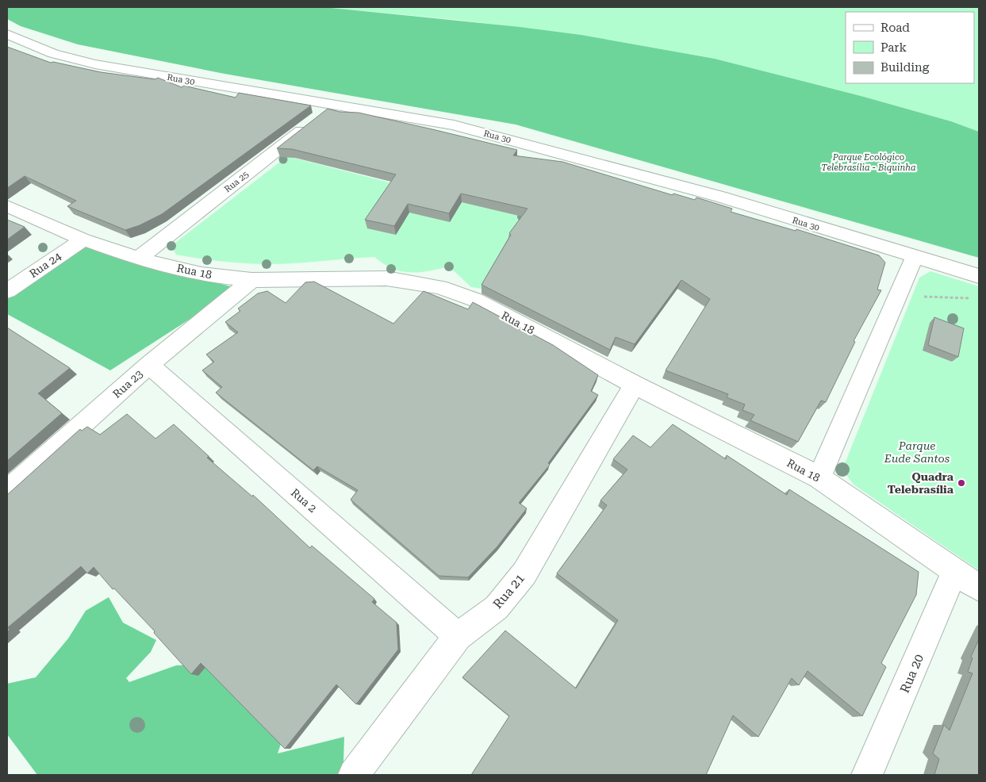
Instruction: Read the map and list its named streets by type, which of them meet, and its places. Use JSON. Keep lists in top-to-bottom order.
{
  "streets": {
    "street": [
      "Rua 30",
      "Rua 25",
      "Rua 24",
      "Rua 18",
      "Rua 23",
      "Rua 2",
      "Rua 21",
      "Rua 20"
    ]
  },
  "crossings": [
    ["Rua 30", "Rua 25"],
    ["Rua 25", "Rua 18"],
    ["Rua 24", "Rua 18"],
    ["Rua 18", "Rua 23"],
    ["Rua 18", "Rua 21"],
    ["Rua 18", "Rua 20"],
    ["Rua 23", "Rua 2"],
    ["Rua 2", "Rua 21"]
  ],
  "parks": ["Parque Ecológico Telebrasília - Biquinha", "Parque Eude Santos"],
  "places": ["Quadra Telebrasília"],
  "legend": ["Road", "Park", "Building"]
}
